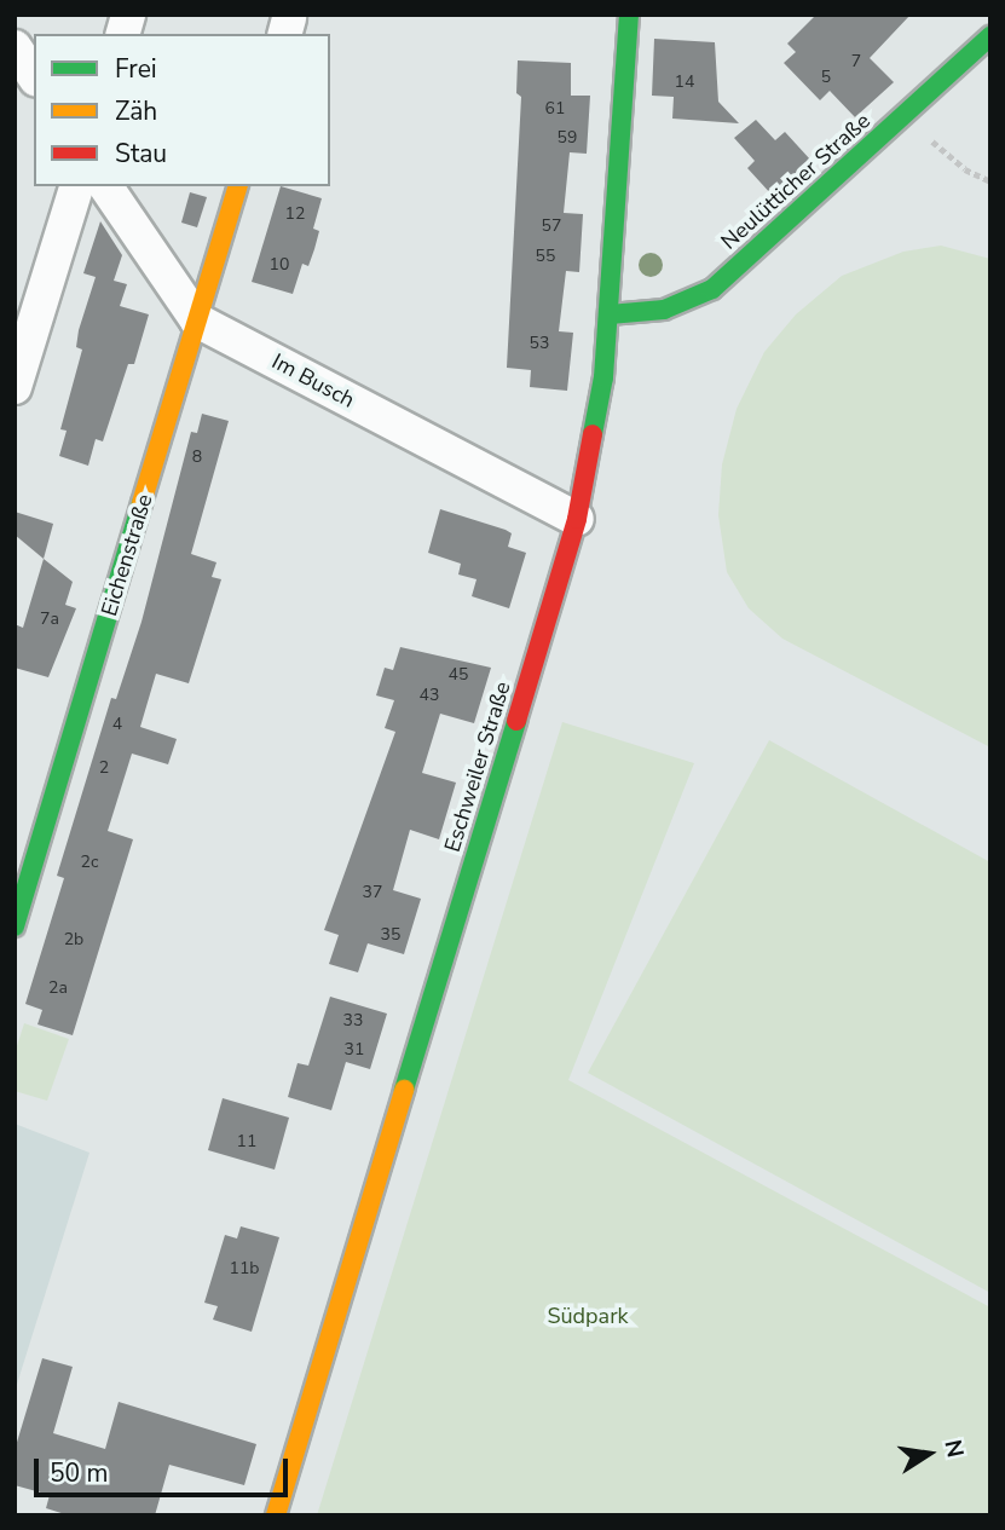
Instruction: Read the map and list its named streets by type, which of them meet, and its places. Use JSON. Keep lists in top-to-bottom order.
{
  "streets": {
    "street": [
      "Neulütticher Straße",
      "Im Busch",
      "Eichenstraße",
      "Eschweiler Straße"
    ]
  },
  "crossings": [
    ["Neulütticher Straße", "Eschweiler Straße"],
    ["Im Busch", "Eichenstraße"],
    ["Im Busch", "Eschweiler Straße"]
  ],
  "parks": ["Südpark"],
  "house_numbers": [
    "7",
    "5",
    "14",
    "61",
    "59",
    "12",
    "57",
    "55",
    "10",
    "53",
    "8",
    "7a",
    "45",
    "43",
    "4",
    "2",
    "2c",
    "37",
    "35",
    "2b",
    "2a",
    "33",
    "31",
    "11",
    "11b"
  ],
  "legend": ["Frei", "Zäh", "Stau"],
  "scale_bar": "50 m",
  "north": "right"
}
